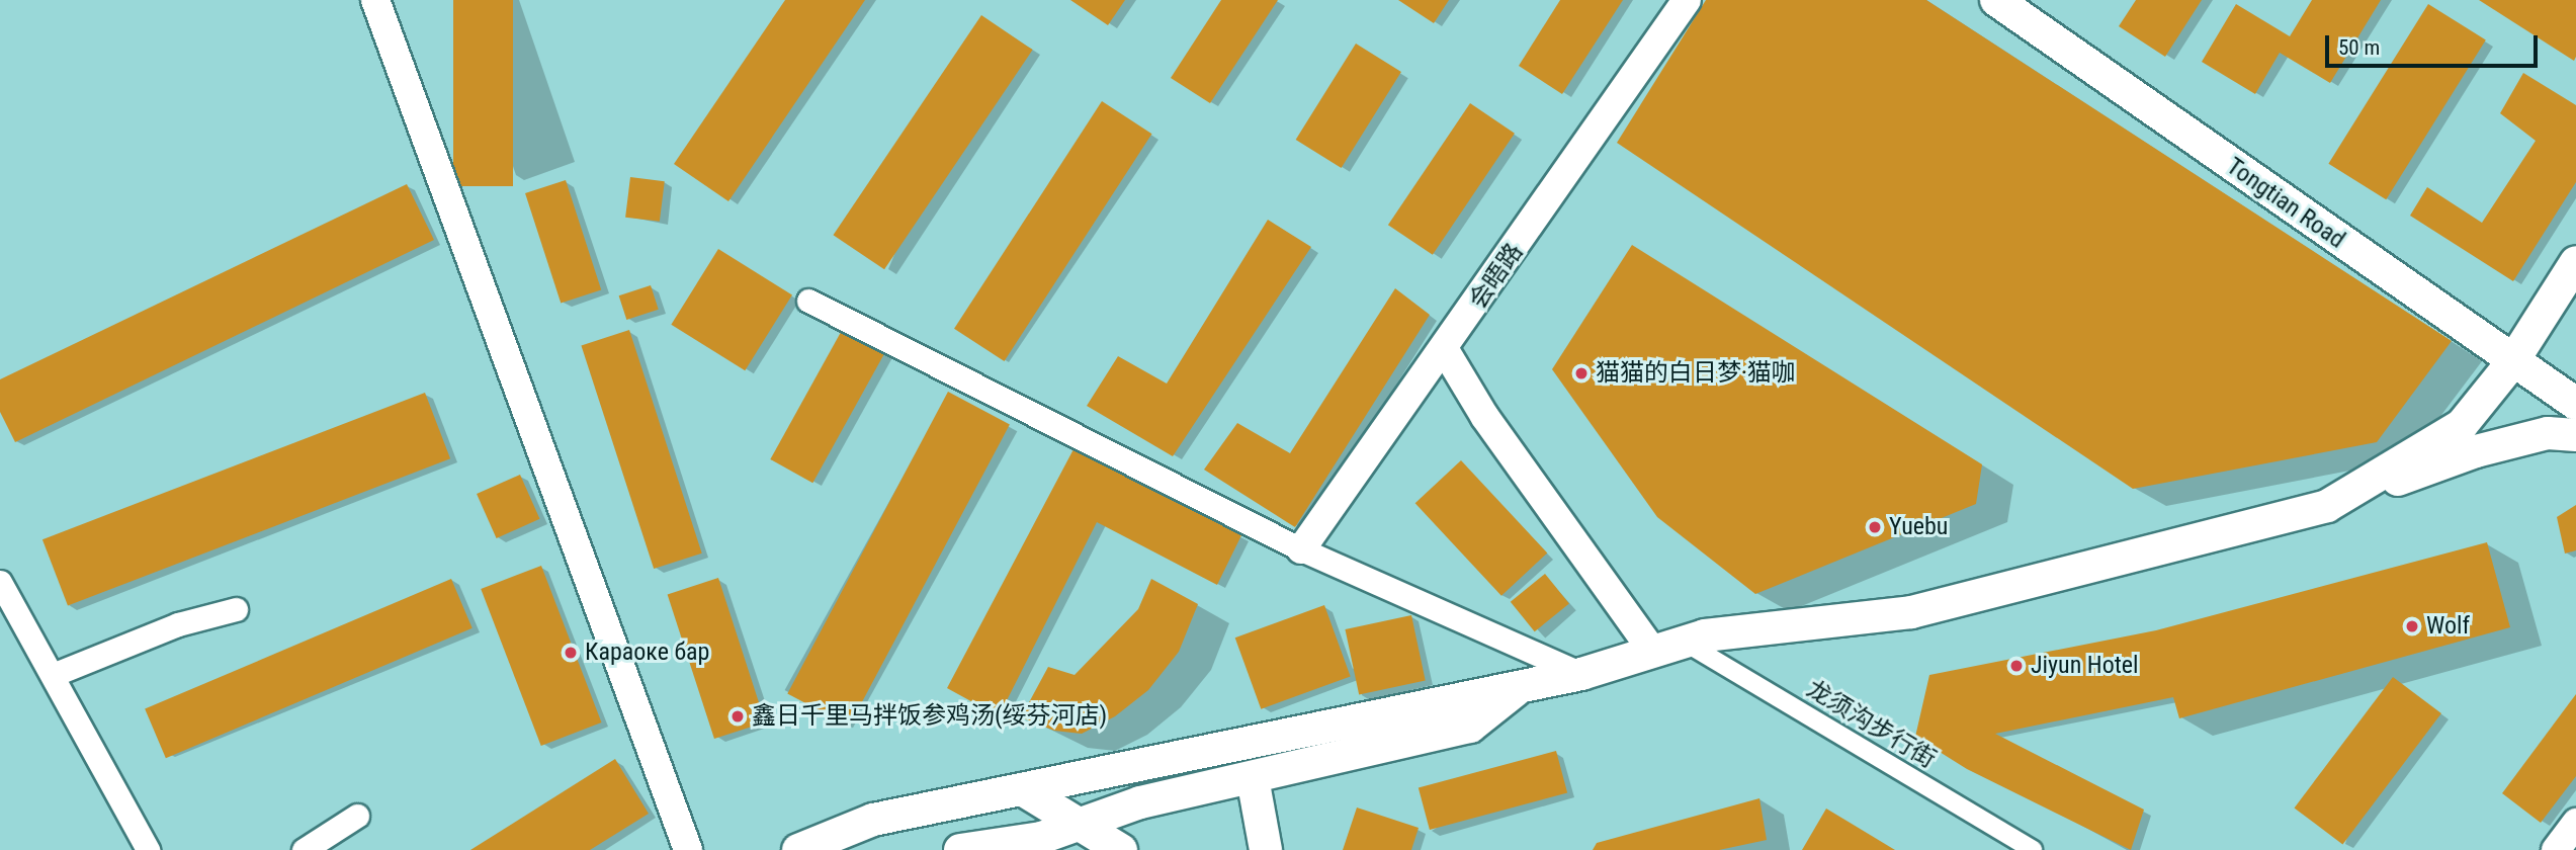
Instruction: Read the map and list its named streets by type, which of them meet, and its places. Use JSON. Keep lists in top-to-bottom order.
{
  "streets": {
    "main road": ["Tongtian Road"],
    "street": ["会晤路", "龙须沟步行街"]
  },
  "places": [
    "猫猫的白日梦·猫咖",
    "Yuebu",
    "Wolf",
    "Караоке бар",
    "Jiyun Hotel",
    "鑫日千里马拌饭参鸡汤(绥芬河店)"
  ],
  "scale_bar": "50 m"
}
